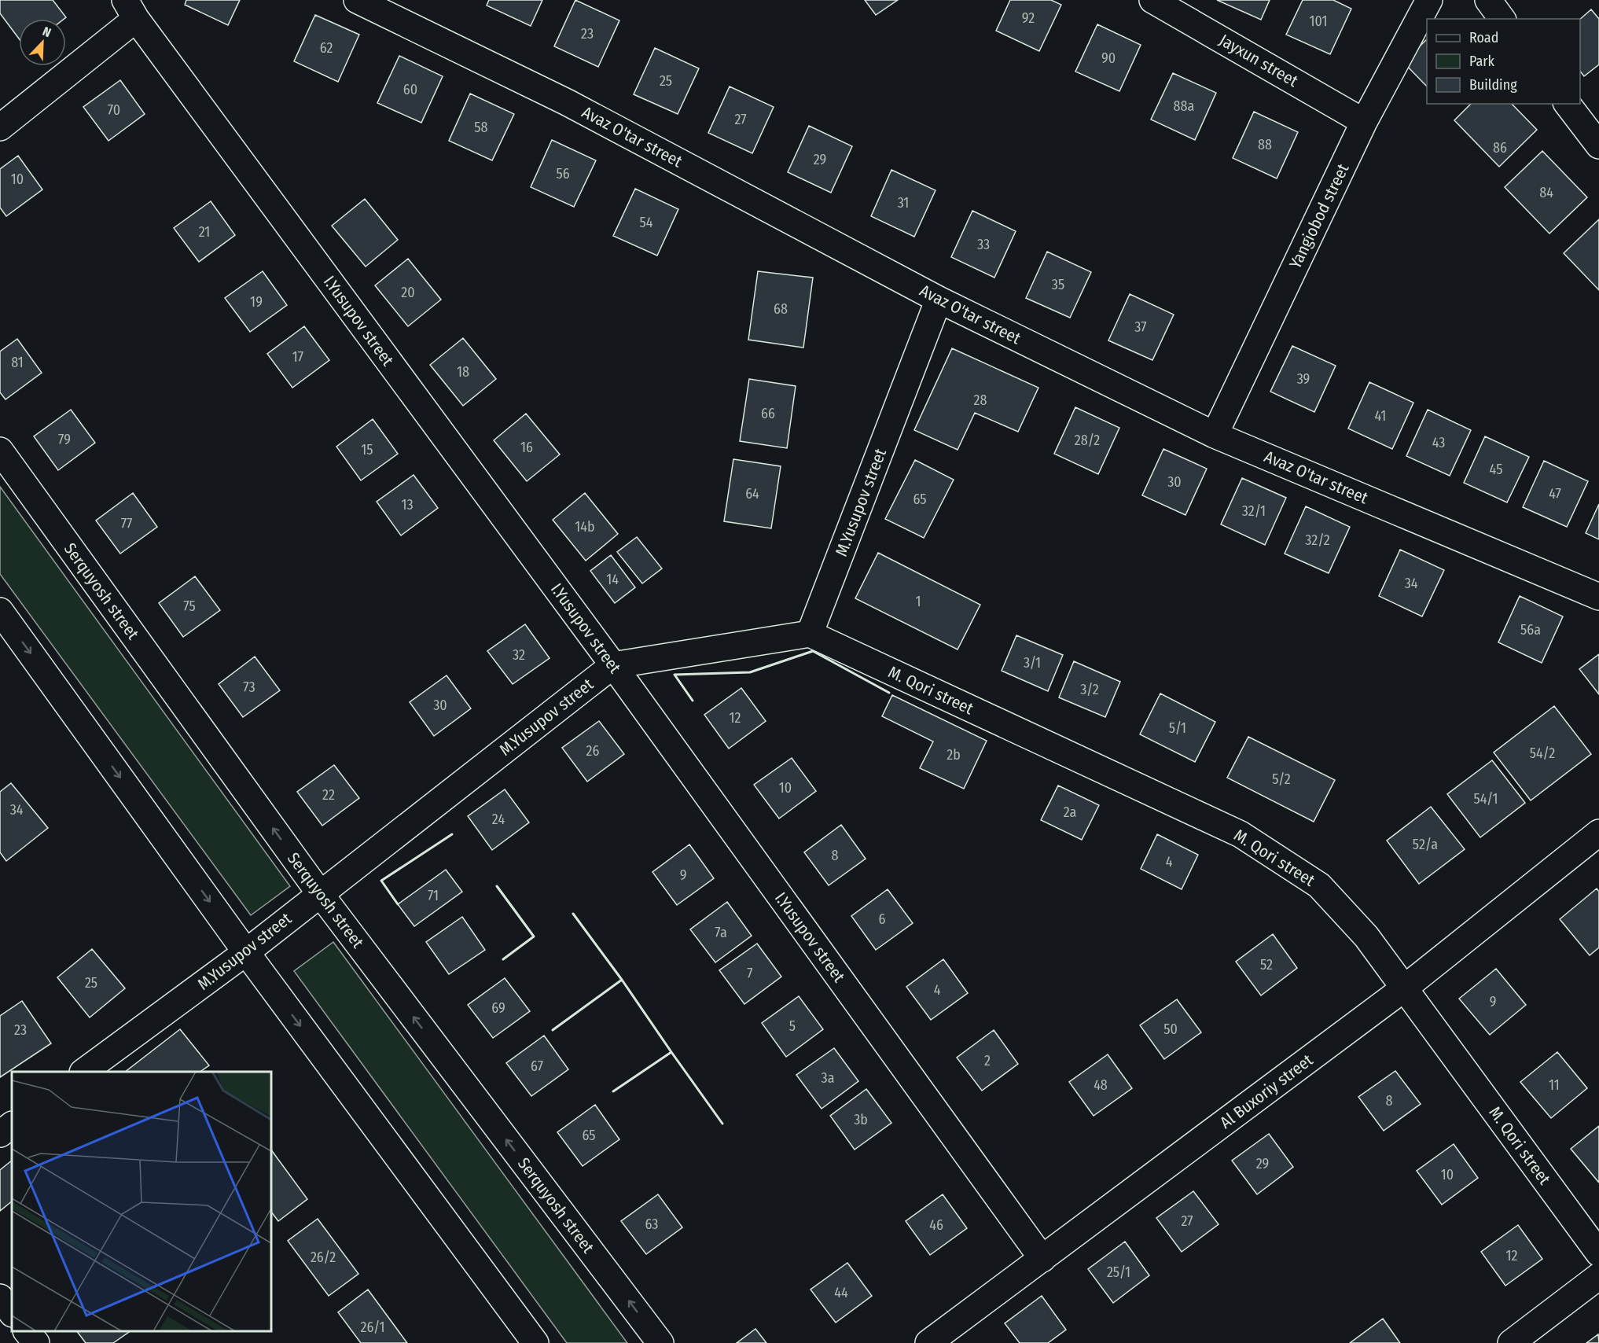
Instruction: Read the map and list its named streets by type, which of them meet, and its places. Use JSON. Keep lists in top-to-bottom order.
{
  "streets": {
    "street": [
      "Jayxun street",
      "Avaz O'tar street",
      "Yangiobod street",
      "I.Yusupov street",
      "M.Yusupov street",
      "Serquyosh street",
      "M. Qori street",
      "Al Buxoriy street"
    ]
  },
  "crossings": [
    ["Jayxun street", "Yangiobod street"],
    ["Avaz O'tar street", "Yangiobod street"],
    ["Avaz O'tar street", "M.Yusupov street"],
    ["I.Yusupov street", "M.Yusupov street"],
    ["I.Yusupov street", "Al Buxoriy street"],
    ["M.Yusupov street", "Serquyosh street"],
    ["M.Yusupov street", "M. Qori street"],
    ["M. Qori street", "Al Buxoriy street"]
  ],
  "house_numbers": [
    "92",
    "101",
    "23",
    "62",
    "90",
    "25",
    "60",
    "88a",
    "70",
    "27",
    "58",
    "88",
    "86",
    "29",
    "56",
    "10",
    "84",
    "31",
    "54",
    "21",
    "33",
    "35",
    "20",
    "19",
    "68",
    "37",
    "17",
    "81",
    "18",
    "39",
    "28",
    "66",
    "41",
    "79",
    "28/2",
    "43",
    "16",
    "15",
    "45",
    "30",
    "64",
    "47",
    "65",
    "13",
    "32/1",
    "77",
    "14b",
    "32/2",
    "14",
    "34",
    "1",
    "75",
    "56a",
    "32",
    "3/1",
    "73",
    "3/2",
    "30",
    "12",
    "5/1",
    "26",
    "54/2",
    "2b",
    "5/2",
    "10",
    "22",
    "54/1",
    "34",
    "2a",
    "24",
    "52/a",
    "8",
    "4",
    "9",
    "71",
    "6",
    "7a",
    "52",
    "7",
    "25",
    "4",
    "9",
    "69",
    "5",
    "50",
    "23",
    "2",
    "67",
    "3a",
    "48",
    "11",
    "8",
    "3b",
    "65",
    "29",
    "10",
    "27",
    "63",
    "46",
    "12",
    "26/2",
    "25/1",
    "44",
    "26/1"
  ],
  "legend": ["Road", "Park", "Building"],
  "north": "top right"
}
